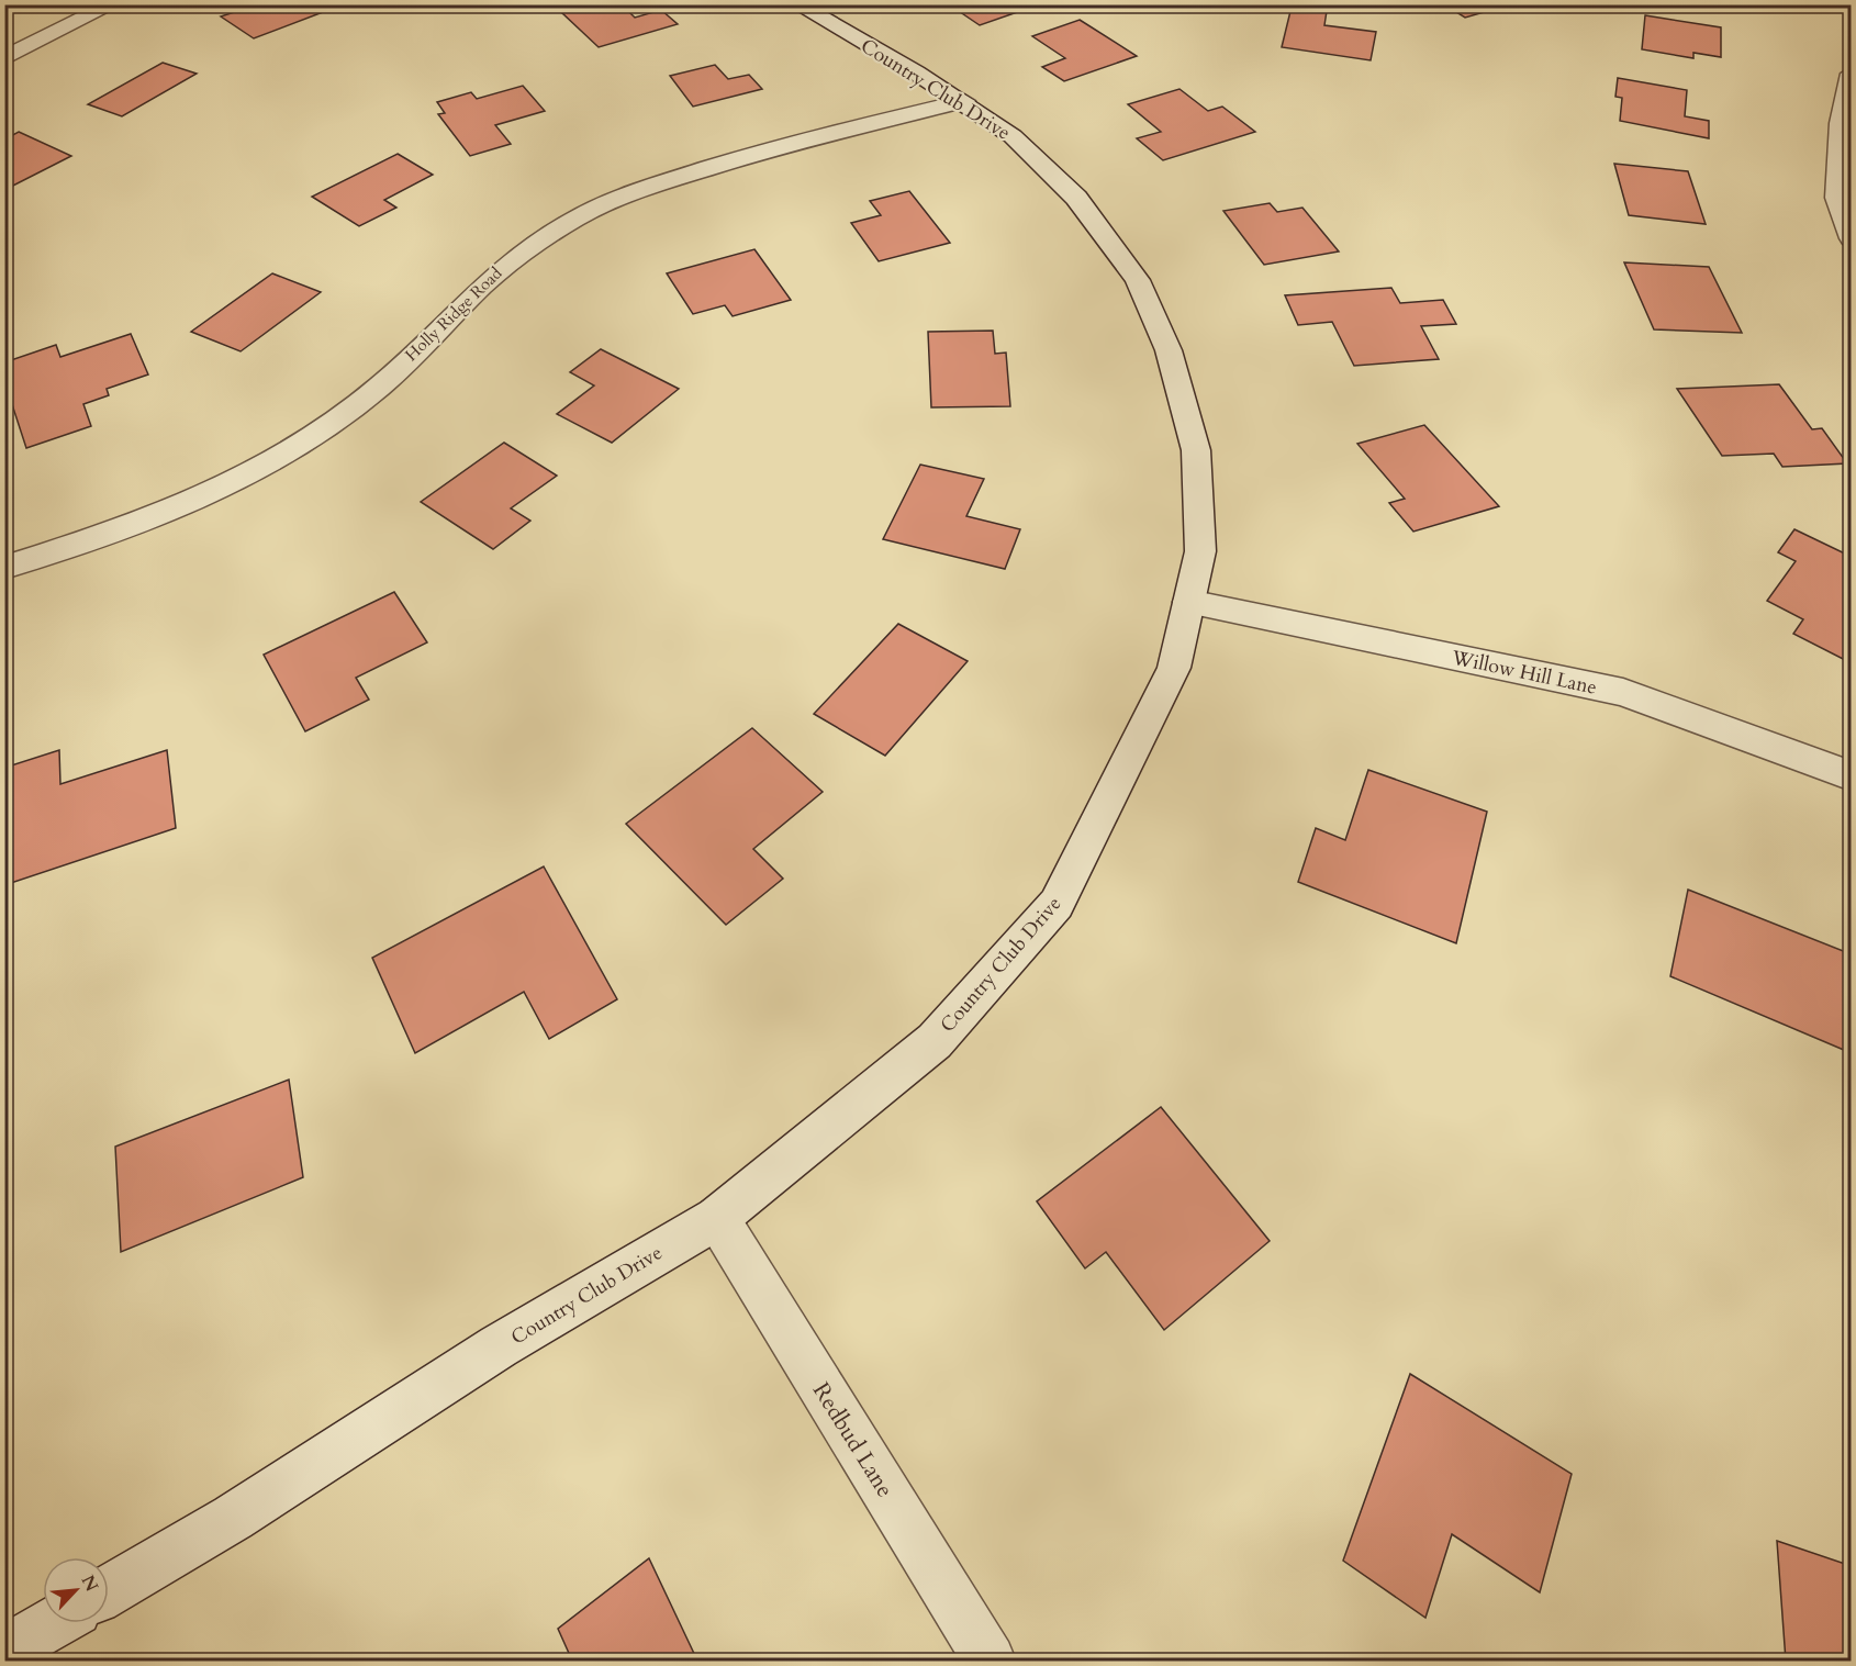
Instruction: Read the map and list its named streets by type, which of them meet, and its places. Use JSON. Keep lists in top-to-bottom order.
{
  "streets": {
    "street": [
      "Country Club Drive",
      "Holly Ridge Road",
      "Willow Hill Lane",
      "Redbud Lane"
    ]
  },
  "crossings": [
    ["Country Club Drive", "Holly Ridge Road"],
    ["Country Club Drive", "Willow Hill Lane"],
    ["Country Club Drive", "Redbud Lane"]
  ],
  "north": "top right"
}
